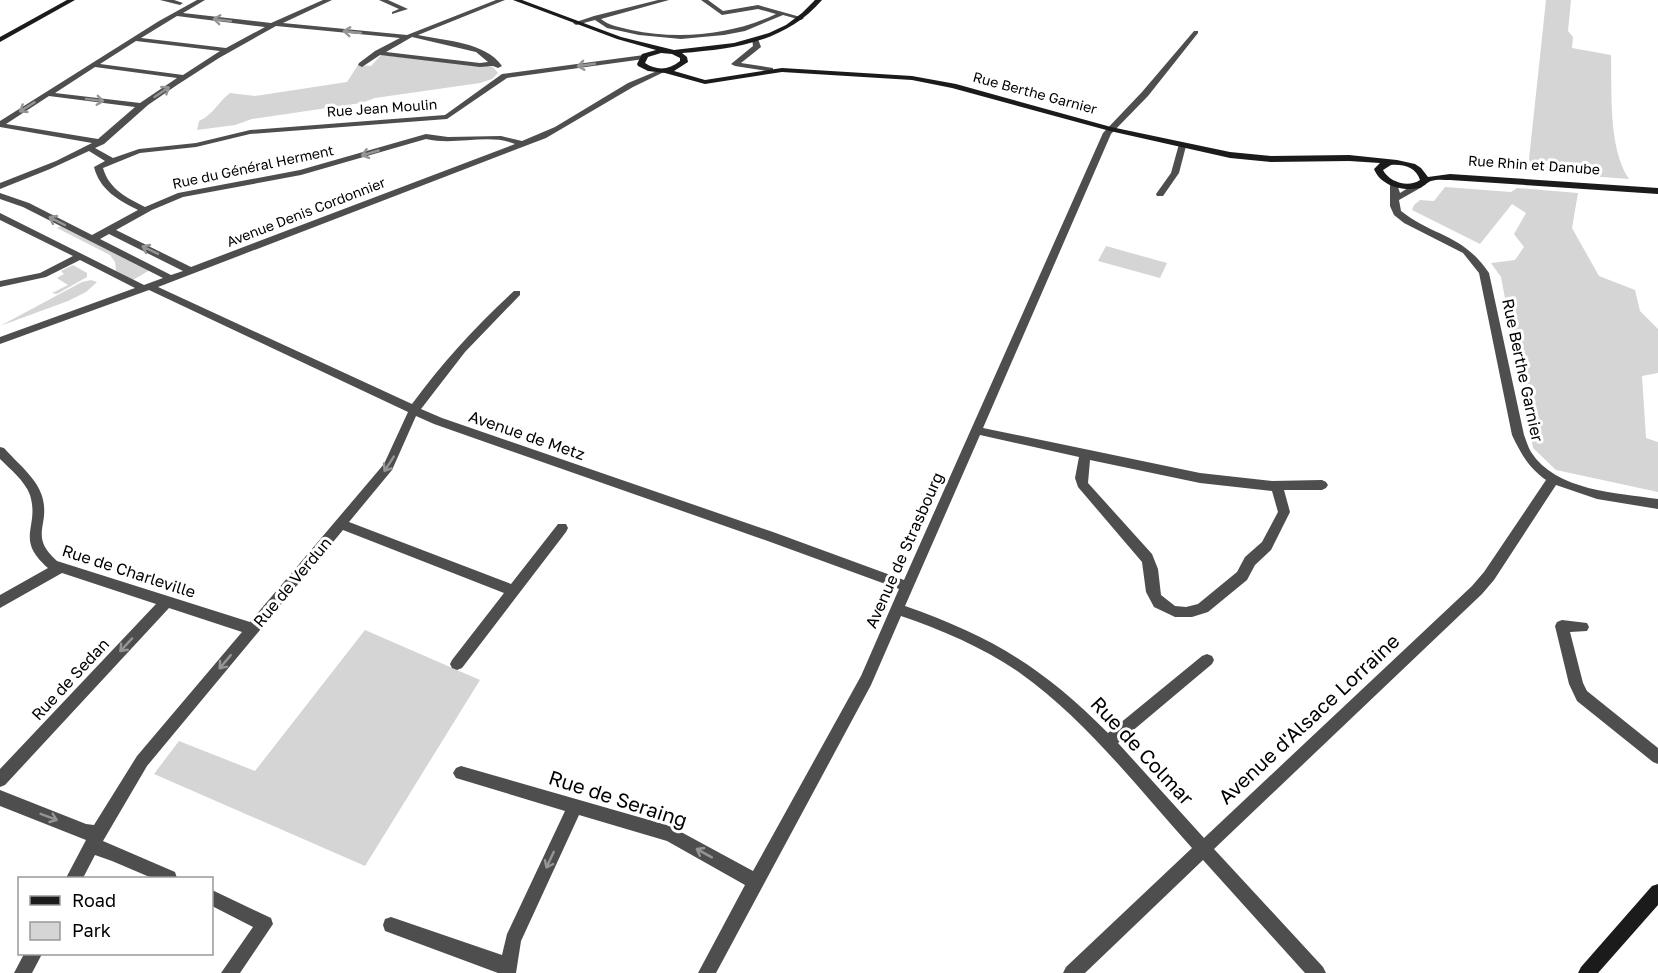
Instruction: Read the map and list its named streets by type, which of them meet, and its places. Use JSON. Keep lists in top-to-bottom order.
{
  "streets": {
    "main road": ["Rue Berthe Garnier", "Rue Rhin et Danube"],
    "street": [
      "Rue Jean Moulin",
      "Rue du Général Herment",
      "Avenue Denis Cordonnier",
      "Avenue de Metz",
      "Avenue de Strasbourg",
      "Rue de Charleville",
      "Rue de Verdun",
      "Rue de Sedan",
      "Avenue d'Alsace Lorraine",
      "Rue de Colmar",
      "Rue de Seraing"
    ]
  },
  "crossings": [
    ["Rue Berthe Garnier", "Rue Jean Moulin"],
    ["Rue Berthe Garnier", "Rue Rhin et Danube"],
    ["Rue Berthe Garnier", "Avenue Denis Cordonnier"],
    ["Rue Berthe Garnier", "Avenue de Strasbourg"],
    ["Rue Berthe Garnier", "Avenue d'Alsace Lorraine"],
    ["Rue Jean Moulin", "Rue du Général Herment"],
    ["Rue Jean Moulin", "Avenue Denis Cordonnier"],
    ["Rue du Général Herment", "Avenue Denis Cordonnier"],
    ["Avenue Denis Cordonnier", "Avenue de Metz"],
    ["Avenue de Metz", "Avenue de Strasbourg"],
    ["Avenue de Metz", "Rue de Verdun"],
    ["Avenue de Strasbourg", "Rue de Colmar"],
    ["Avenue de Strasbourg", "Rue de Seraing"],
    ["Rue de Charleville", "Rue de Verdun"],
    ["Rue de Charleville", "Rue de Sedan"],
    ["Avenue d'Alsace Lorraine", "Rue de Colmar"]
  ],
  "one_way": ["Rue de Verdun", "Rue de Sedan", "Rue de Seraing"],
  "legend": ["Road", "Park"]
}
